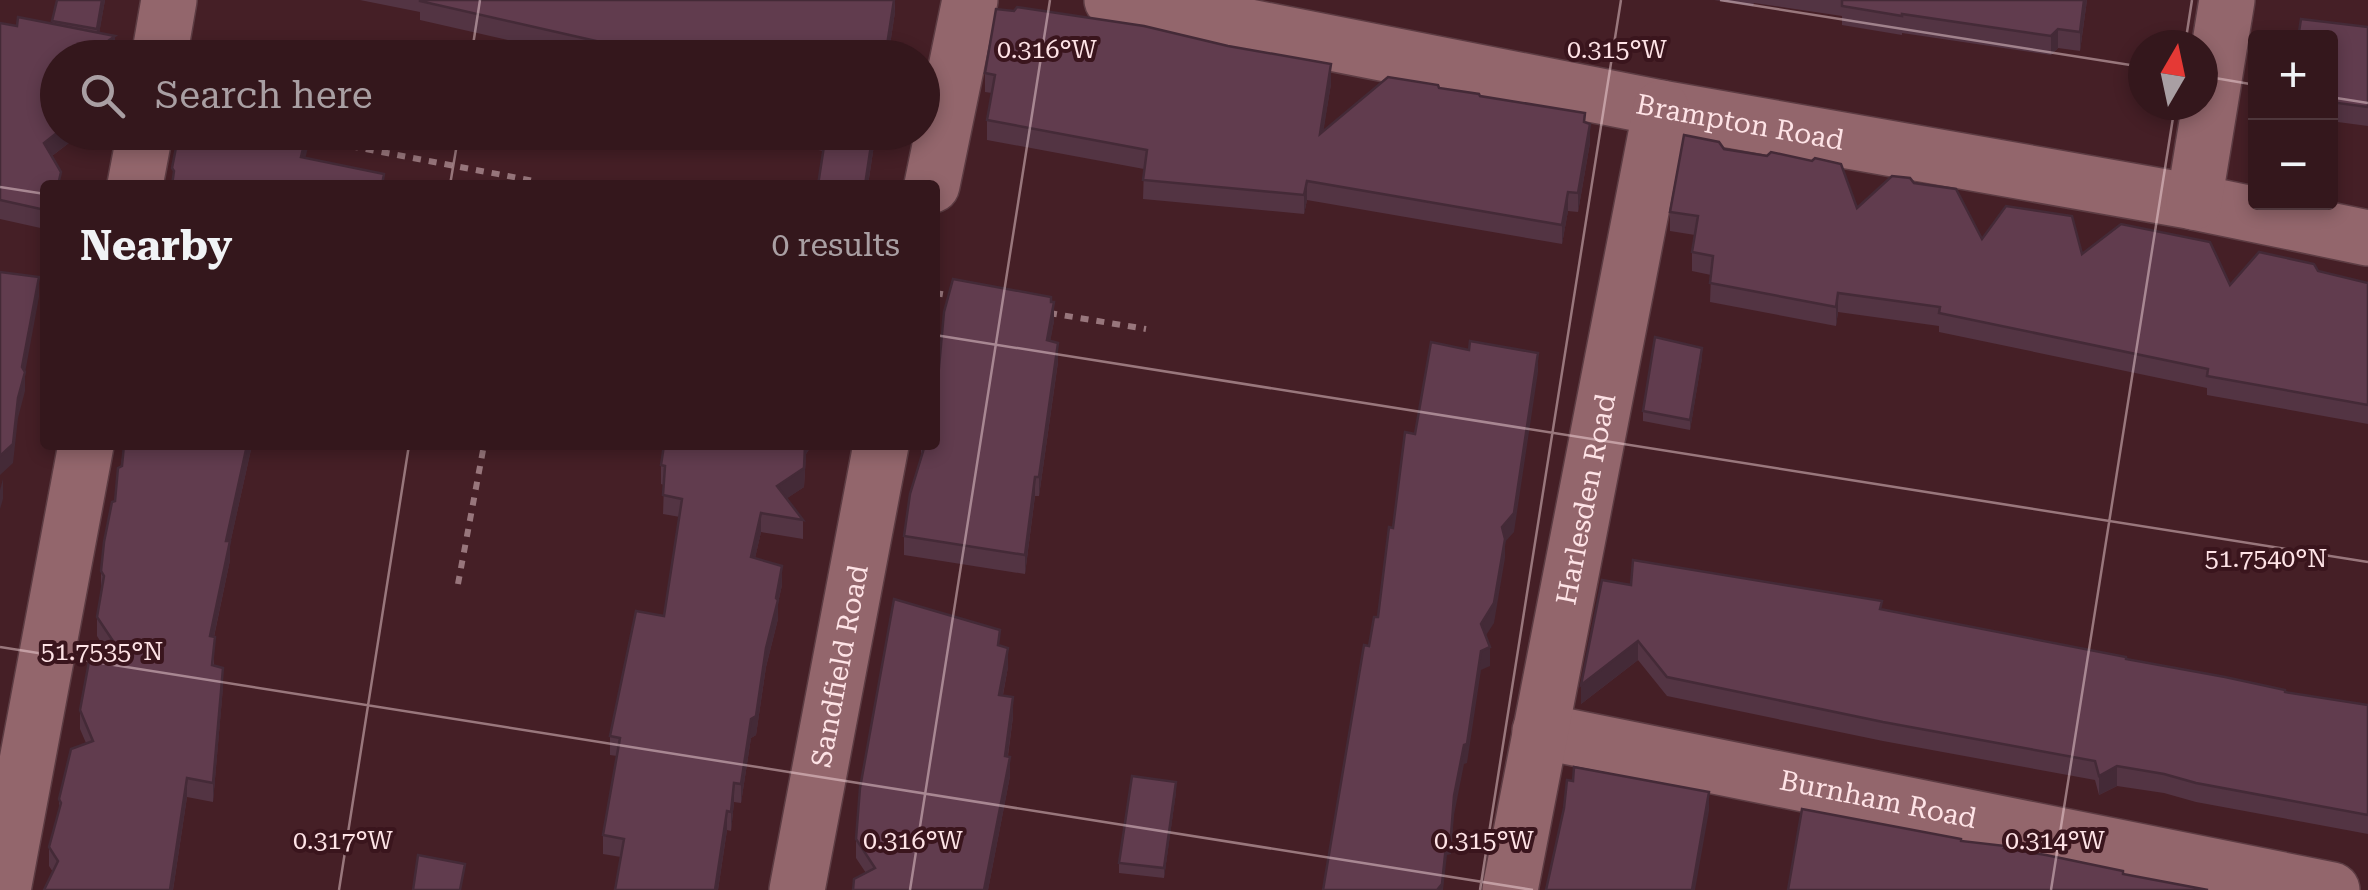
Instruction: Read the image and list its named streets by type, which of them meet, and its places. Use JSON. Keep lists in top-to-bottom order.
{
  "streets": {
    "street": [
      "Brampton Road",
      "Harlesden Road",
      "Sandfield Road",
      "Burnham Road"
    ]
  },
  "crossings": [
    ["Brampton Road", "Harlesden Road"],
    ["Harlesden Road", "Burnham Road"]
  ],
  "north": "top",
  "page": {
    "map_buttons": ["+", "−"],
    "search": "Search here",
    "heading": ["Nearby", "0 results"]
  },
  "coordinates": [
    "0.316°W",
    "0.315°W",
    "51.7540°N",
    "51.7535°N",
    "0.317°W",
    "0.314°W"
  ]
}
